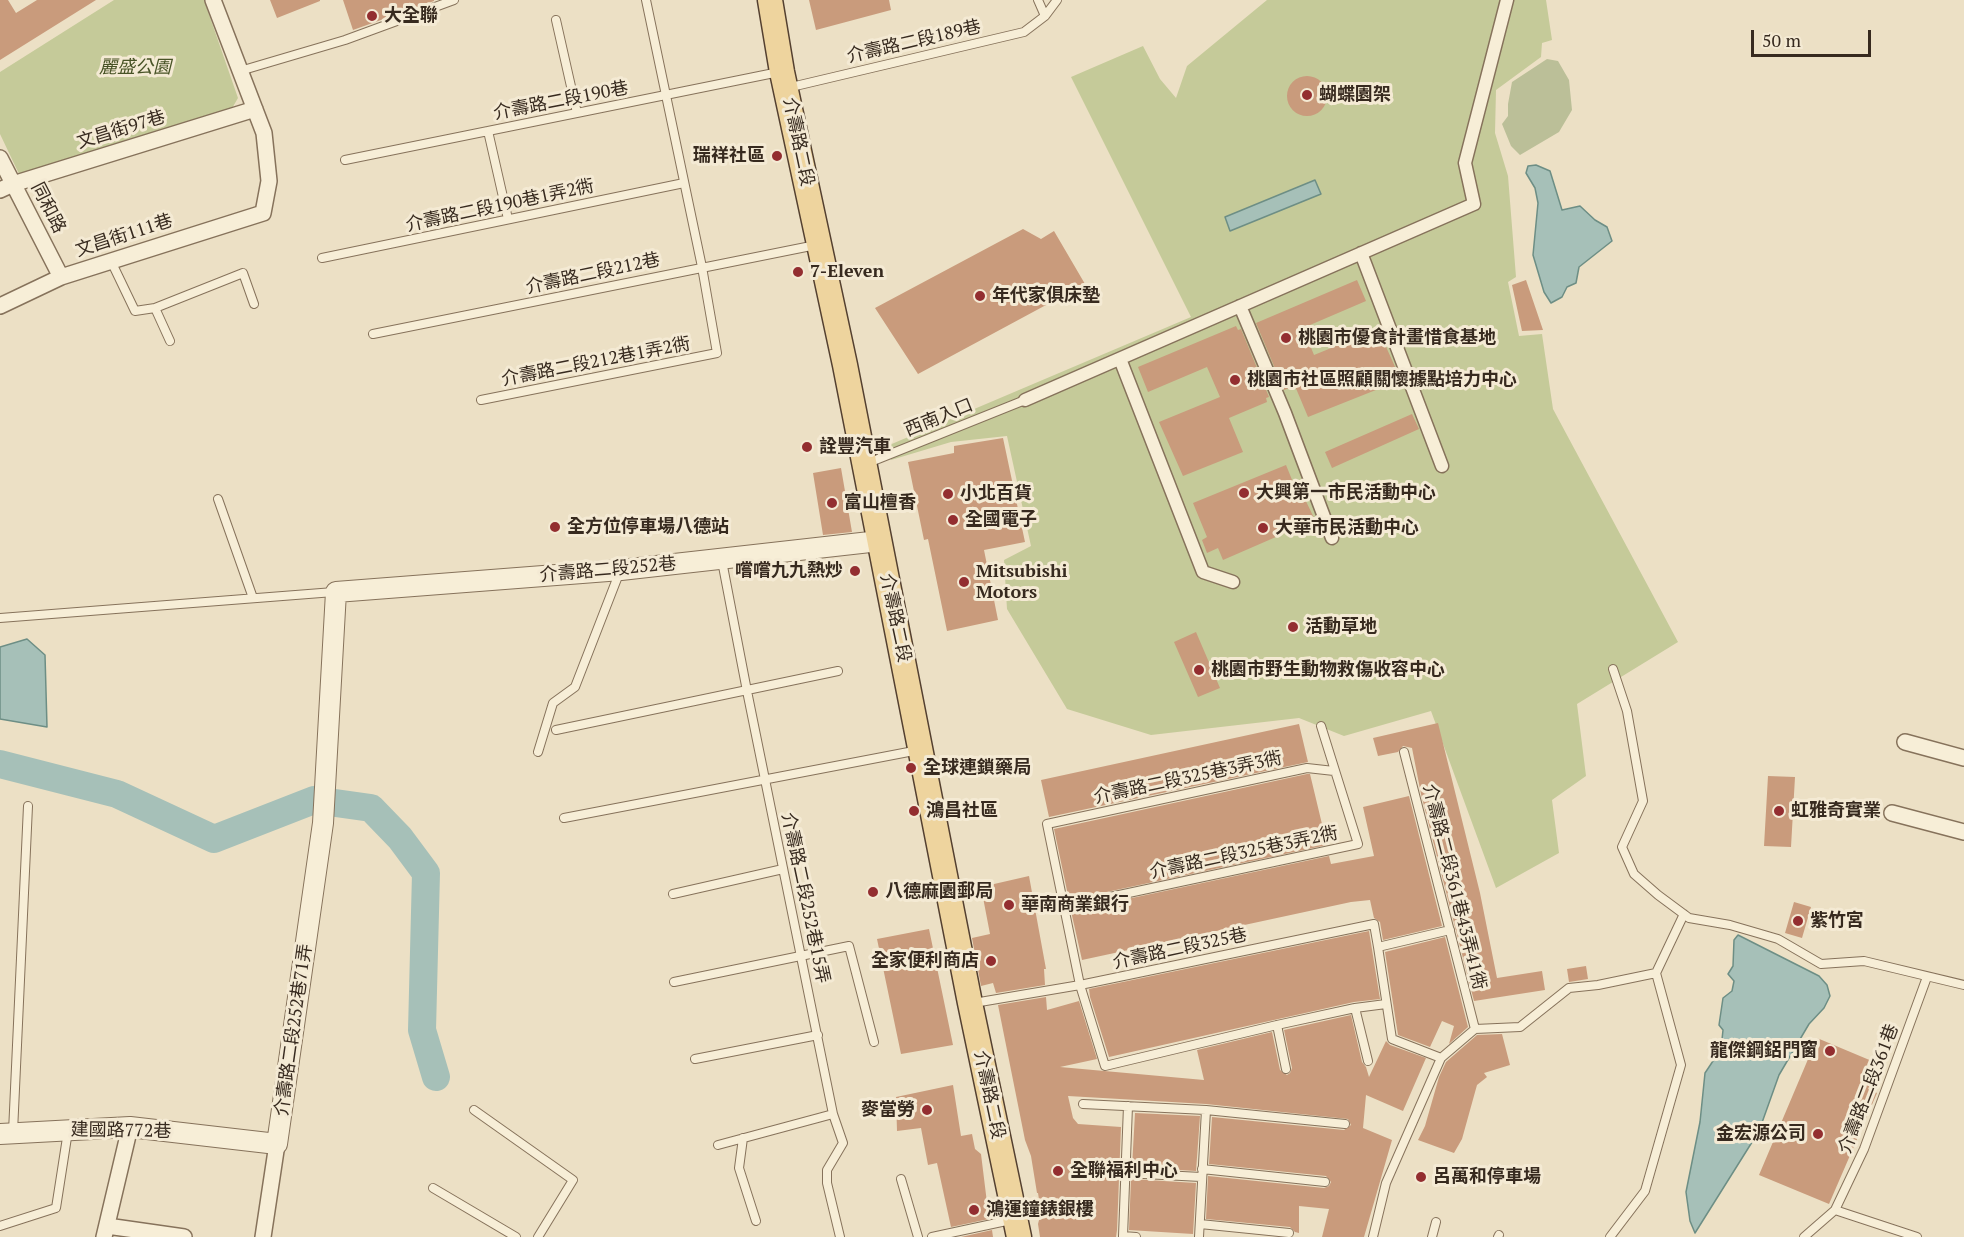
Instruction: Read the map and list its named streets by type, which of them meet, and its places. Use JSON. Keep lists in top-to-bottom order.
{
  "streets": {
    "main road": ["介壽路二段"],
    "street": [
      "文昌街97巷",
      "同和路",
      "文昌街111巷",
      "介壽路二段252巷",
      "介壽路二段252巷71弄",
      "建國路772巷"
    ],
    "lane": [
      "介壽路二段189巷",
      "介壽路二段190巷",
      "介壽路二段190巷1弄2衖",
      "介壽路二段212巷",
      "介壽路二段212巷1弄2衖",
      "西南入口",
      "介壽路二段325巷3弄3衖",
      "介壽路二段325巷3弄2衖",
      "介壽路二段361巷43弄41衖",
      "介壽路二段252巷15弄",
      "介壽路二段325巷",
      "介壽路二段361巷"
    ]
  },
  "crossings": [
    ["介壽路二段189巷", "介壽路二段190巷"],
    ["介壽路二段189巷", "介壽路二段"],
    ["介壽路二段190巷", "介壽路二段"],
    ["文昌街97巷", "同和路"],
    ["文昌街97巷", "文昌街111巷"],
    ["介壽路二段", "介壽路二段212巷"],
    ["介壽路二段", "西南入口"],
    ["介壽路二段", "介壽路二段252巷"],
    ["介壽路二段", "介壽路二段325巷"],
    ["同和路", "文昌街111巷"],
    ["介壽路二段212巷", "介壽路二段212巷1弄2衖"],
    ["介壽路二段252巷", "介壽路二段252巷15弄"],
    ["介壽路二段252巷", "介壽路二段252巷71弄"],
    ["介壽路二段325巷3弄3衖", "介壽路二段325巷3弄2衖"],
    ["介壽路二段252巷71弄", "建國路772巷"]
  ],
  "parks": ["麗盛公園"],
  "places": [
    "大全聯",
    "蝴蝶園架",
    "瑞祥社區",
    "7-Eleven",
    "年代家俱床墊",
    "桃園市優食計畫惜食基地",
    "桃園市社區照顧關懷據點培力中心",
    "詮豐汽車",
    "大興第一市民活動中心",
    "小北百貨",
    "富山檀香",
    "全國電子",
    "全方位停車場八德站",
    "大華市民活動中心",
    "嚐嚐九九熱炒",
    "Mitsubishi Motors",
    "活動草地",
    "桃園市野生動物救傷收容中心",
    "全球連鎖藥局",
    "鴻昌社區",
    "虹雅奇實業",
    "八德麻園郵局",
    "華南商業銀行",
    "紫竹宮",
    "全家便利商店",
    "龍傑鋼鋁門窗",
    "麥當勞",
    "金宏源公司",
    "全聯福利中心",
    "呂萬和停車場",
    "鴻運鐘錶銀樓"
  ],
  "scale_bar": "50 m"
}
